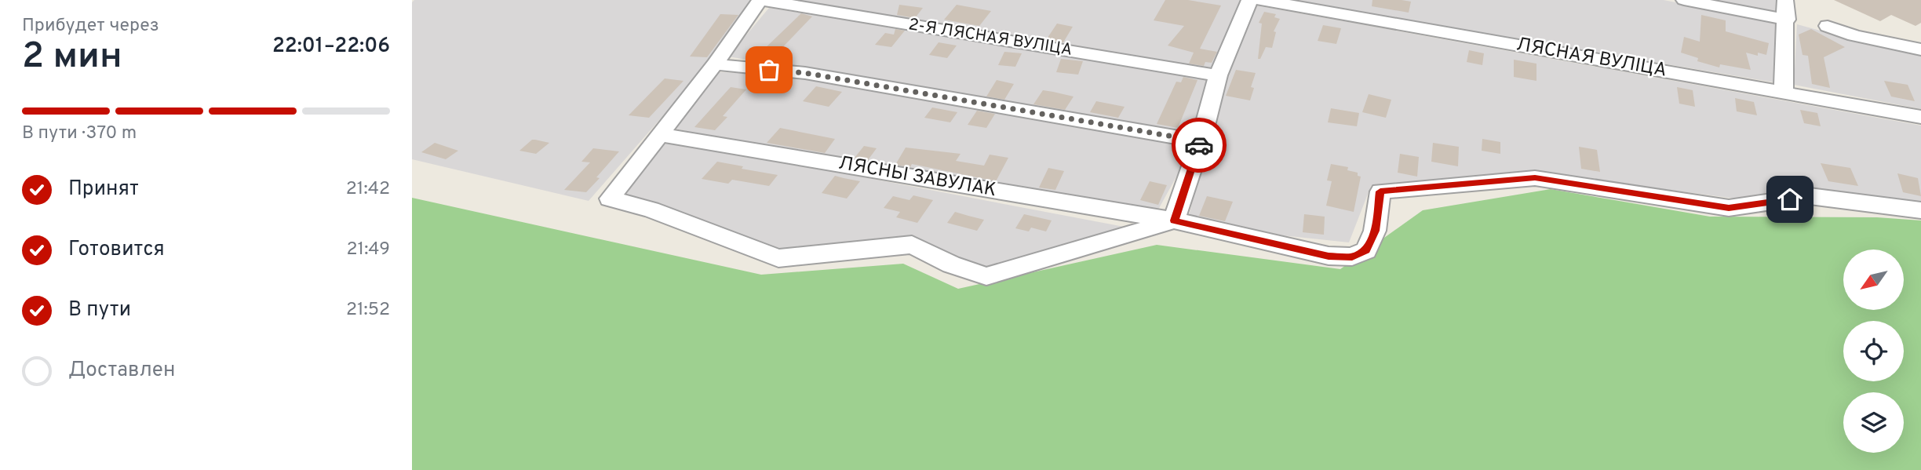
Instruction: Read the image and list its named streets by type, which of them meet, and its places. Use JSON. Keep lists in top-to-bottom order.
{
  "streets": {
    "street": ["2-Я ЛЯСНАЯ ВУЛІЦА", "ЛЯСНАЯ ВУЛІЦА", "ЛЯСНЫ ЗАВУЛАК"]
  },
  "north": "bottom left",
  "page": {
    "heading": ["2 мин", "Прибудет через", "22:01–22:06"],
    "bar": "В пути · 370 m",
    "list": [
      ["Принят", "21:42"],
      ["Готовится", "21:49"],
      ["В пути", "21:52"],
      "Доставлен"
    ]
  }
}
